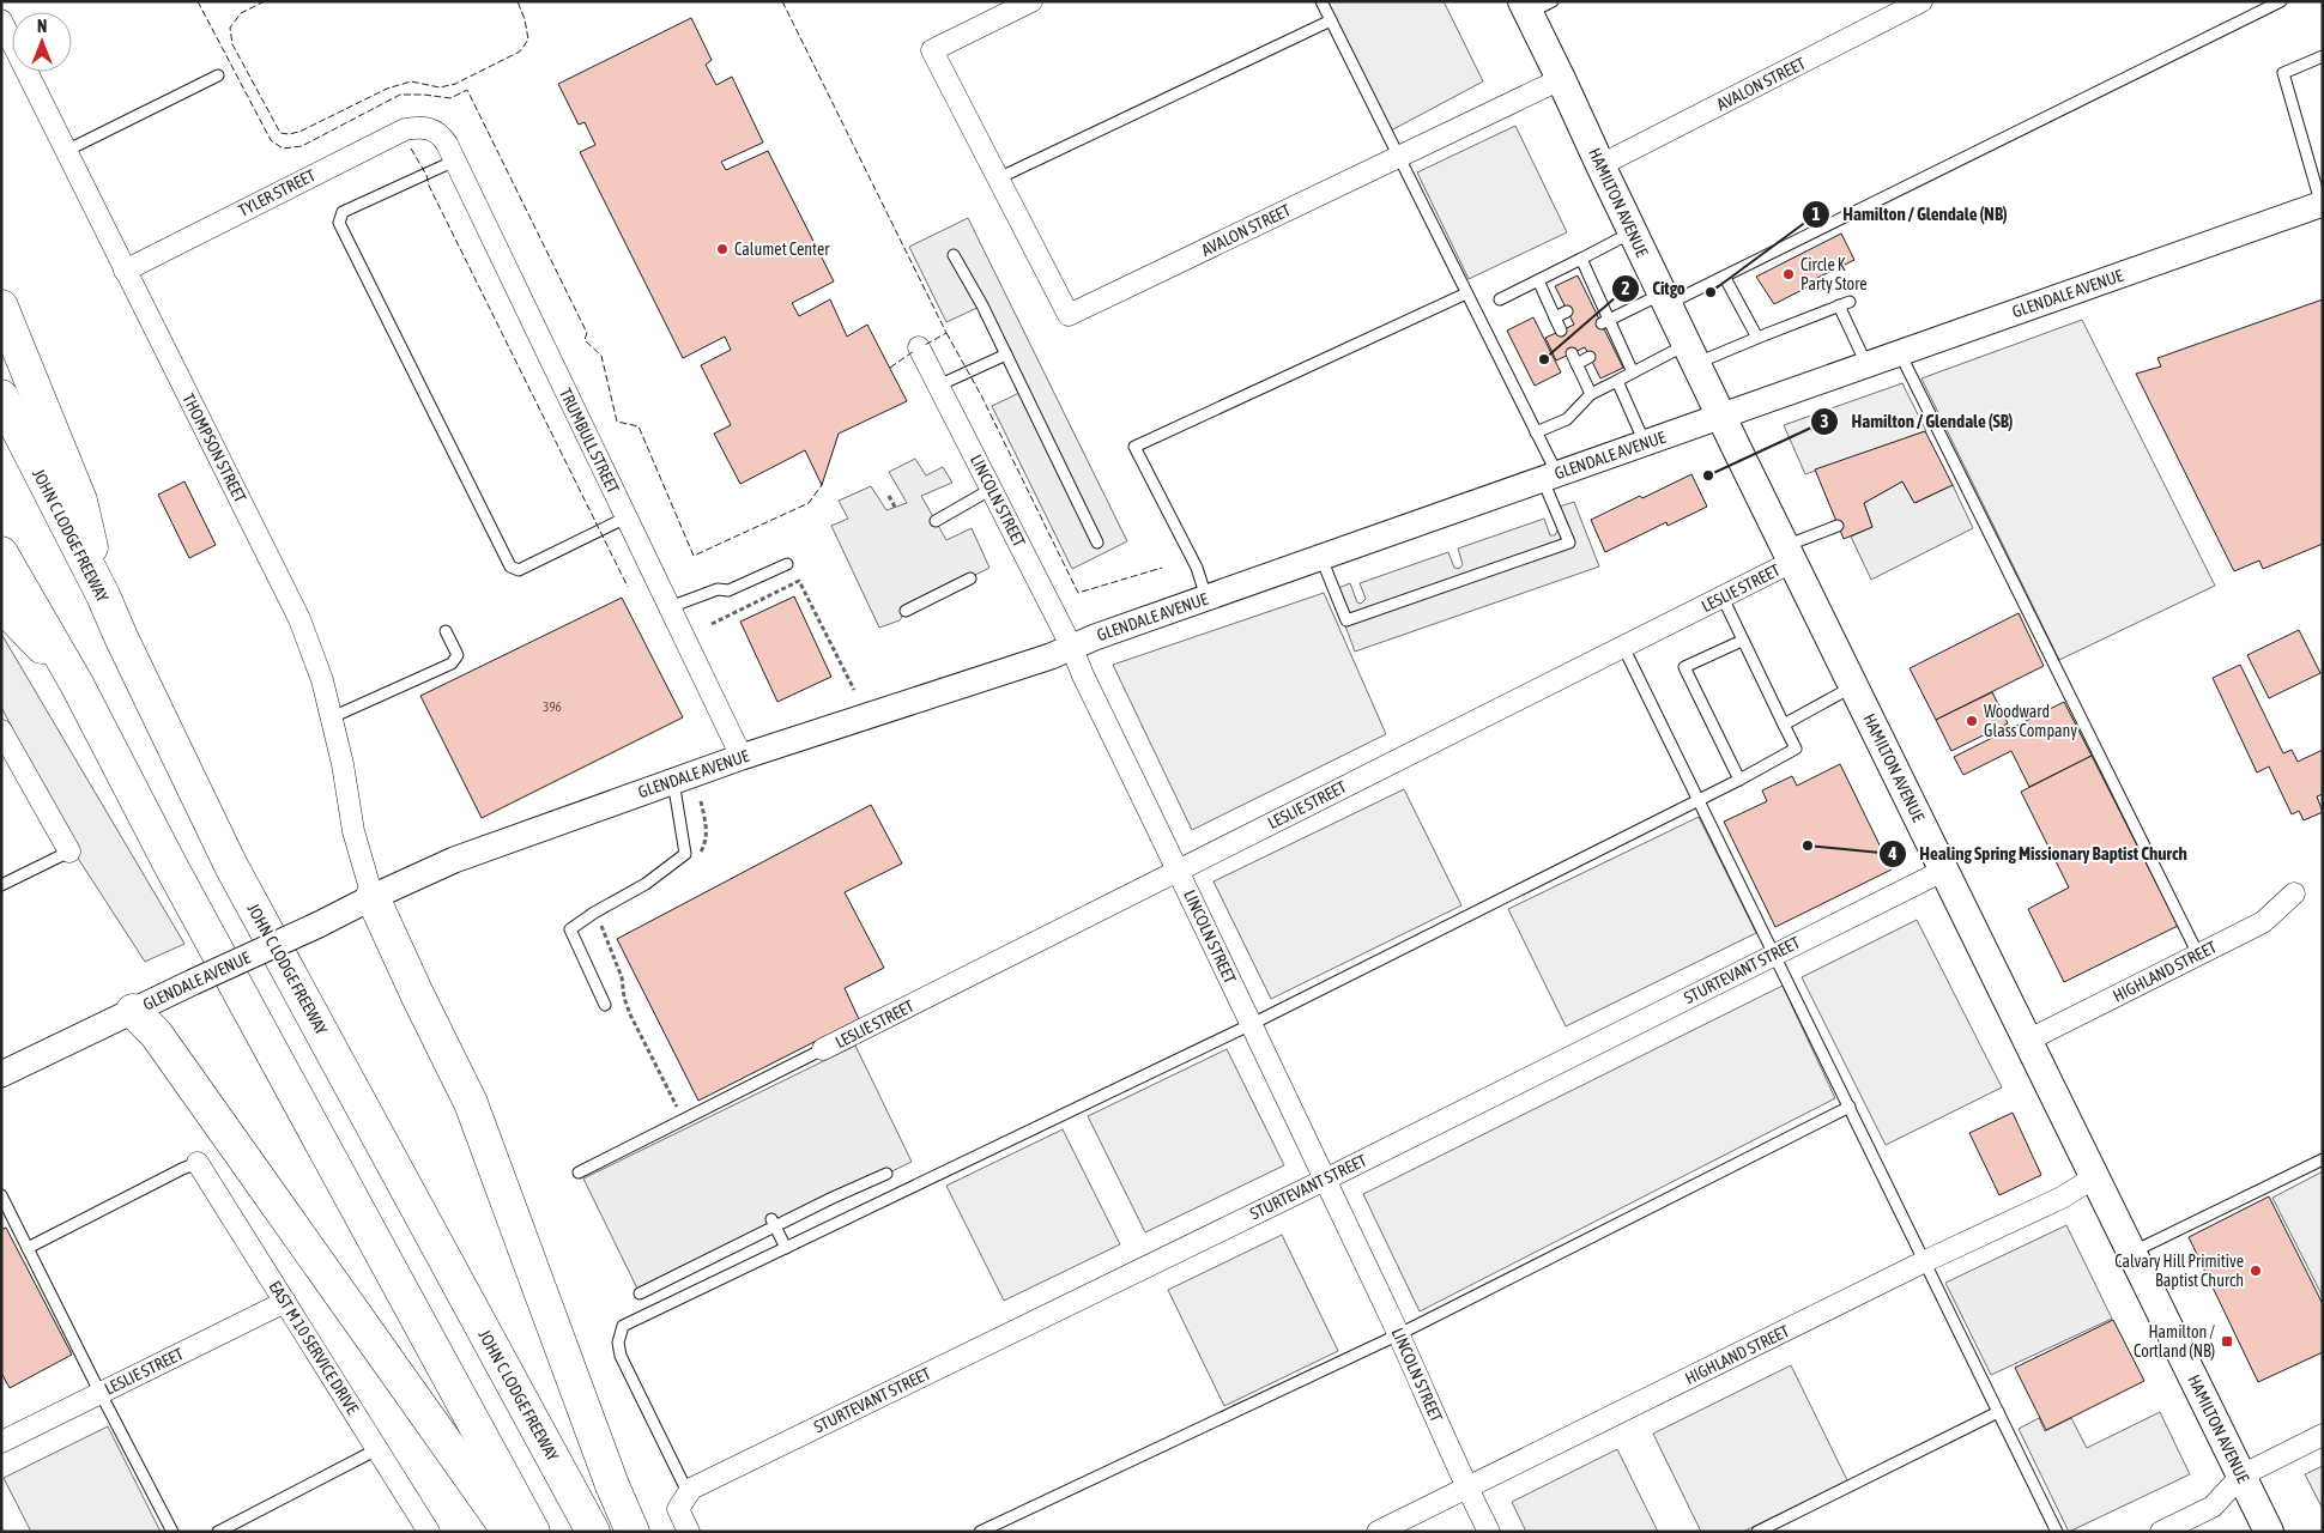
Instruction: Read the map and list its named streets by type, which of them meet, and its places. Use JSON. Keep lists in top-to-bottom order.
{
  "streets": {
    "highway": ["JOHN C LODGE FREEWAY"],
    "main road": ["HAMILTON AVENUE"],
    "street": [
      "AVALON STREET",
      "TYLER STREET",
      "GLENDALE AVENUE",
      "TRUMBULL STREET",
      "THOMPSON STREET",
      "LINCOLN STREET",
      "LESLIE STREET",
      "STURTEVANT STREET",
      "HIGHLAND STREET",
      "EAST M 10 SERVICE DRIVE"
    ]
  },
  "crossings": [
    ["AVALON STREET", "HAMILTON AVENUE"],
    ["TYLER STREET", "TRUMBULL STREET"],
    ["TYLER STREET", "THOMPSON STREET"],
    ["HAMILTON AVENUE", "GLENDALE AVENUE"],
    ["HAMILTON AVENUE", "LESLIE STREET"],
    ["HAMILTON AVENUE", "STURTEVANT STREET"],
    ["HAMILTON AVENUE", "HIGHLAND STREET"],
    ["GLENDALE AVENUE", "TRUMBULL STREET"],
    ["GLENDALE AVENUE", "THOMPSON STREET"],
    ["GLENDALE AVENUE", "LINCOLN STREET"],
    ["LINCOLN STREET", "LESLIE STREET"],
    ["LINCOLN STREET", "STURTEVANT STREET"],
    ["LINCOLN STREET", "HIGHLAND STREET"],
    ["LESLIE STREET", "EAST M 10 SERVICE DRIVE"]
  ],
  "places": {
    "other": [
      "Calumet Center",
      "Circle K Party Store",
      "Hamilton / Glendale (NB)",
      "Citgo",
      "Hamilton / Glendale (SB)",
      "Woodward Glass Company",
      "Healing Spring Missionary Baptist Church",
      "Calvary Hill Primitive Baptist Church"
    ],
    "transit": ["Hamilton / Cortland (NB)"]
  },
  "house_numbers": ["396"],
  "north": "top"
}
